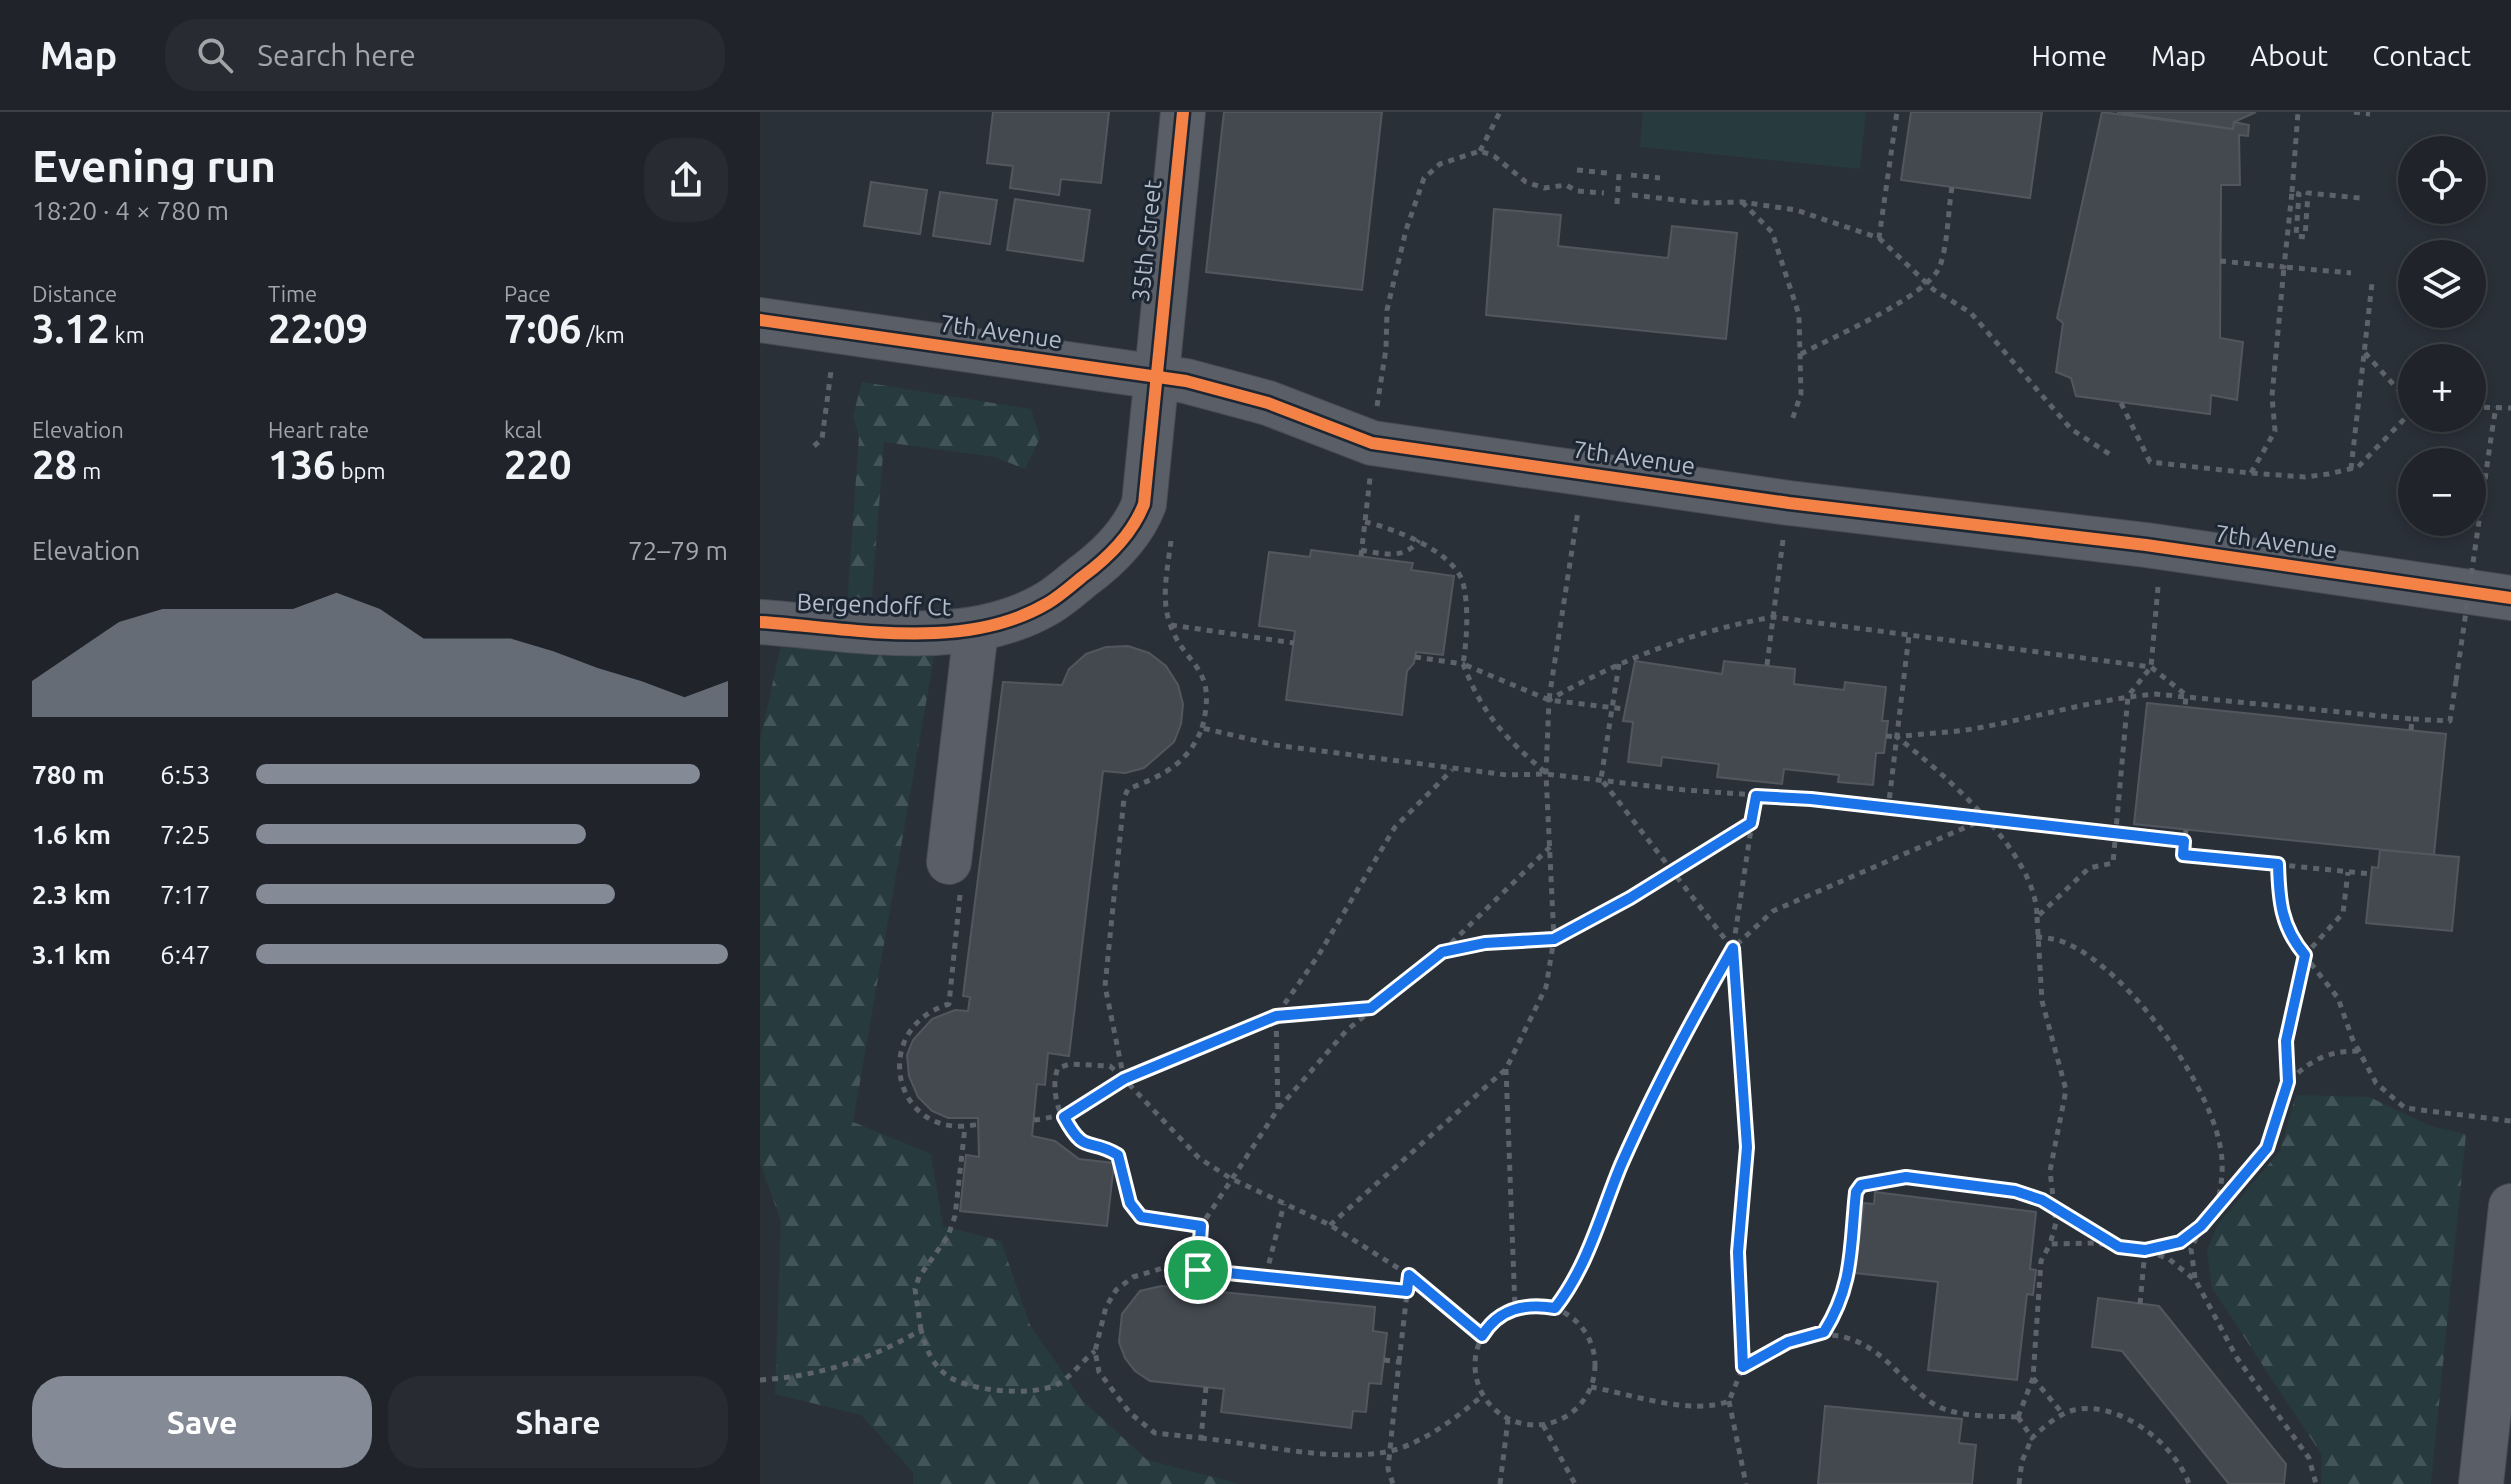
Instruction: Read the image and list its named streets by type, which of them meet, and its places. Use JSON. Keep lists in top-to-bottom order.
{
  "streets": {
    "street": ["35th Street", "7th Avenue", "Bergendoff Ct"]
  },
  "crossings": [
    ["35th Street", "7th Avenue"],
    ["35th Street", "Bergendoff Ct"],
    ["7th Avenue", "Bergendoff Ct"]
  ],
  "page": {
    "header": "Map",
    "search": "Search here",
    "nav": [
      "Home",
      "Map",
      "About",
      "Contact"
    ],
    "heading": ["Evening run", "18:20 · 4 × 780 m"],
    "map_buttons": ["+", "−"],
    "stats": [
      ["Distance", "3.12 km"],
      ["Time", "22:09"],
      ["Pace", "7:06 /km"],
      ["Elevation", "28 m"],
      ["Heart rate", "136 bpm"],
      ["kcal", "220"]
    ],
    "chart": ["Elevation", "72–79 m"],
    "list": [
      {
        "name": "780 m",
        "note": "6:53"
      },
      {
        "name": "1.6 km",
        "note": "7:25"
      },
      {
        "name": "2.3 km",
        "note": "7:17"
      },
      {
        "name": "3.1 km",
        "note": "6:47"
      }
    ],
    "buttons": ["Save", "Share"]
  }
}
